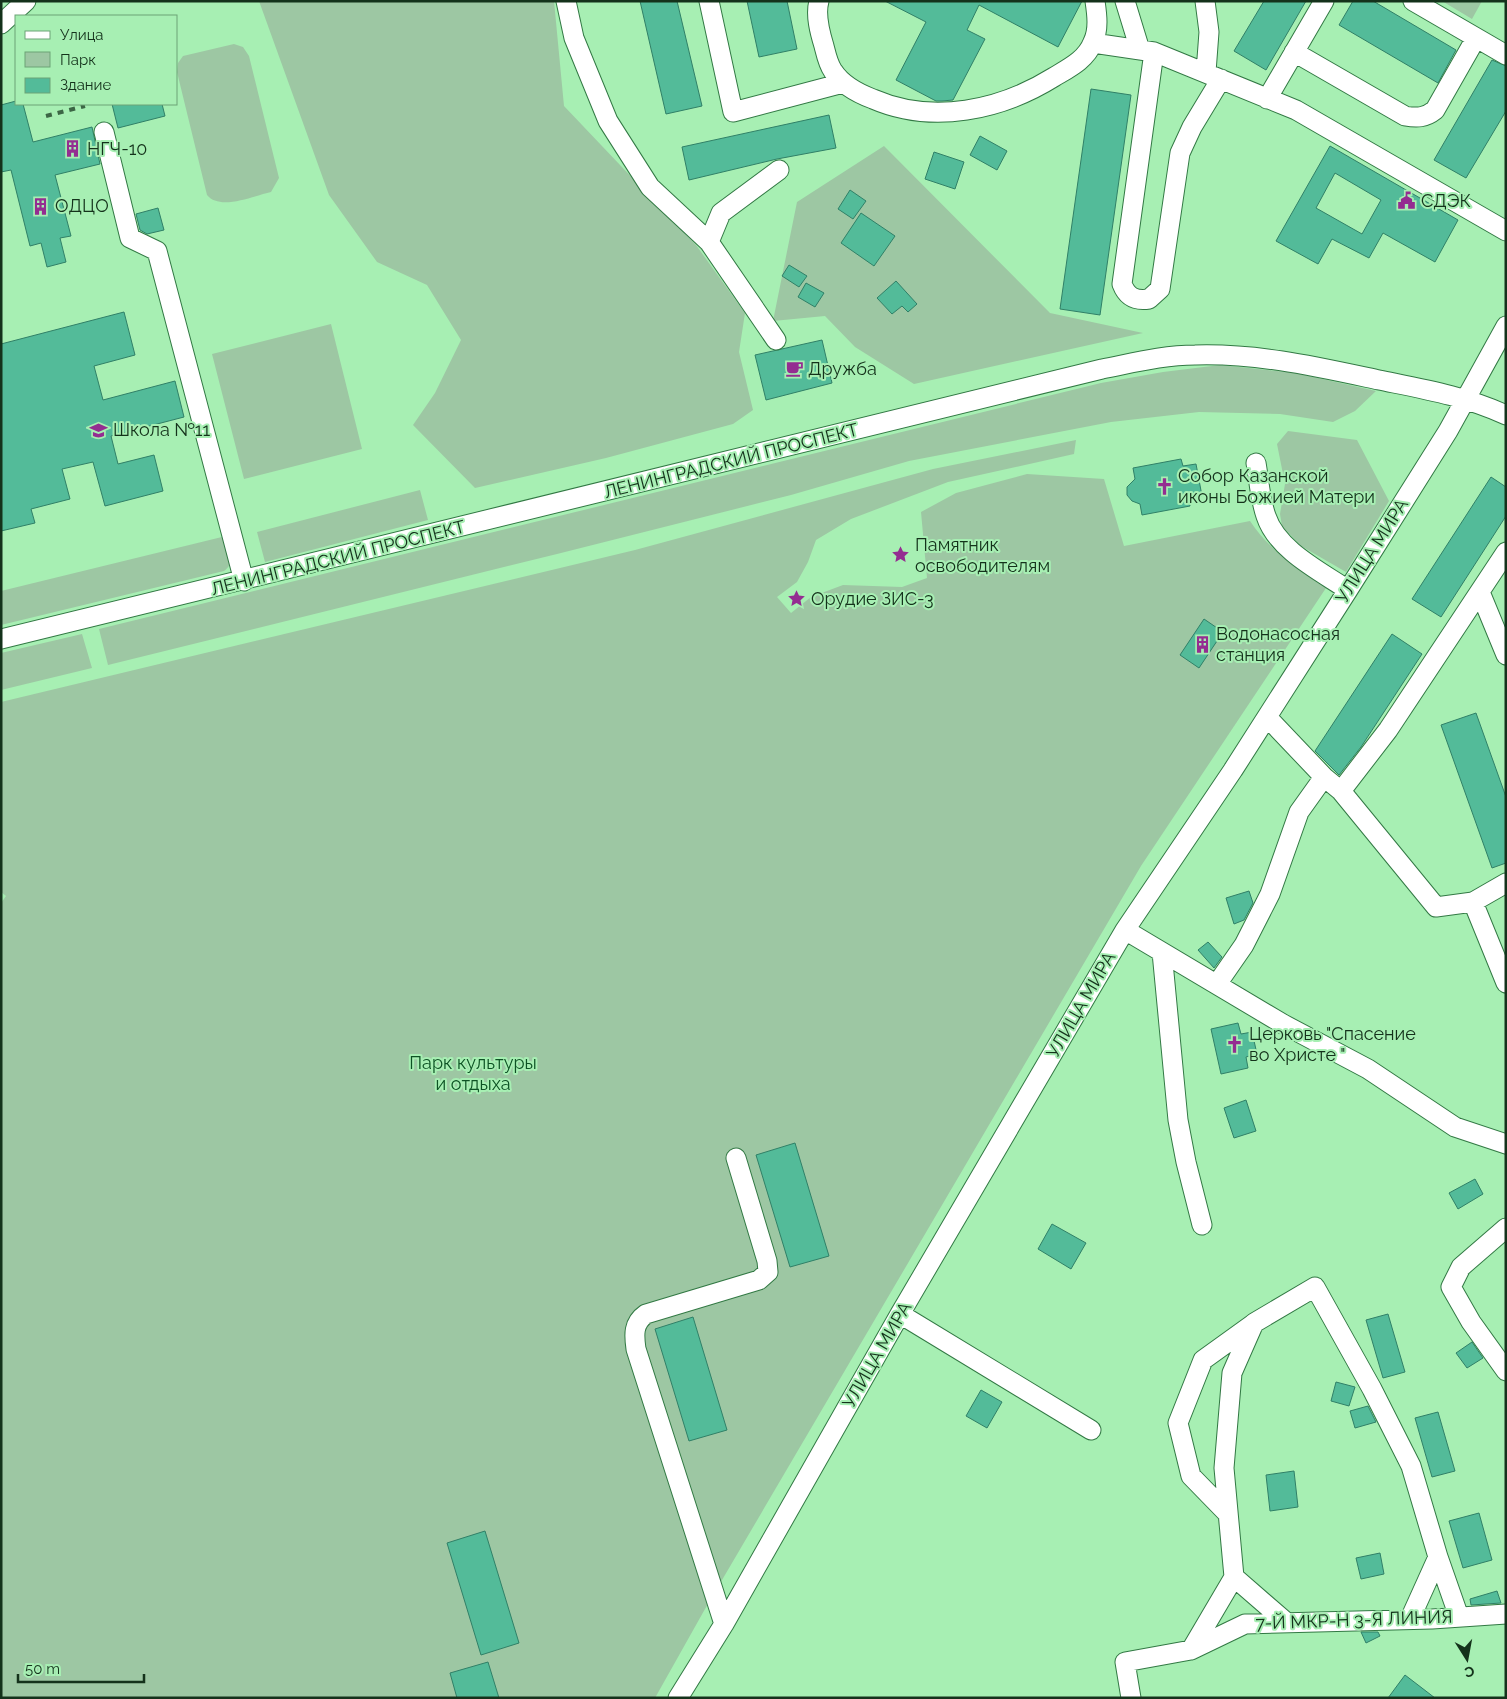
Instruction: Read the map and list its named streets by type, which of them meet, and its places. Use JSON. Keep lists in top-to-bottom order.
{
  "streets": {
    "street": ["ЛЕНИНГРАДСКИЙ ПРОСПЕКТ", "УЛИЦА МИРА", "7-Й МКР-Н 3-Я ЛИНИЯ"]
  },
  "crossings": [
    ["ЛЕНИНГРАДСКИЙ ПРОСПЕКТ", "УЛИЦА МИРА"]
  ],
  "parks": ["Парк культуры и отдыха"],
  "places": {
    "building": ["НГЧ-10", "ОДЦО", "Водонасосная станция"],
    "public building": ["СДЭК"],
    "cafe": ["Дружба"],
    "school or university": ["Школа №11"],
    "church": ["Собор Казанской иконы Божией Матери", "Церковь \"Спасение во Христе \""],
    "place": ["Памятник освободителям", "Орудие ЗИС-3"]
  },
  "legend": ["Улица", "Парк", "Здание"],
  "scale_bar": "50 m",
  "north": "bottom"
}
